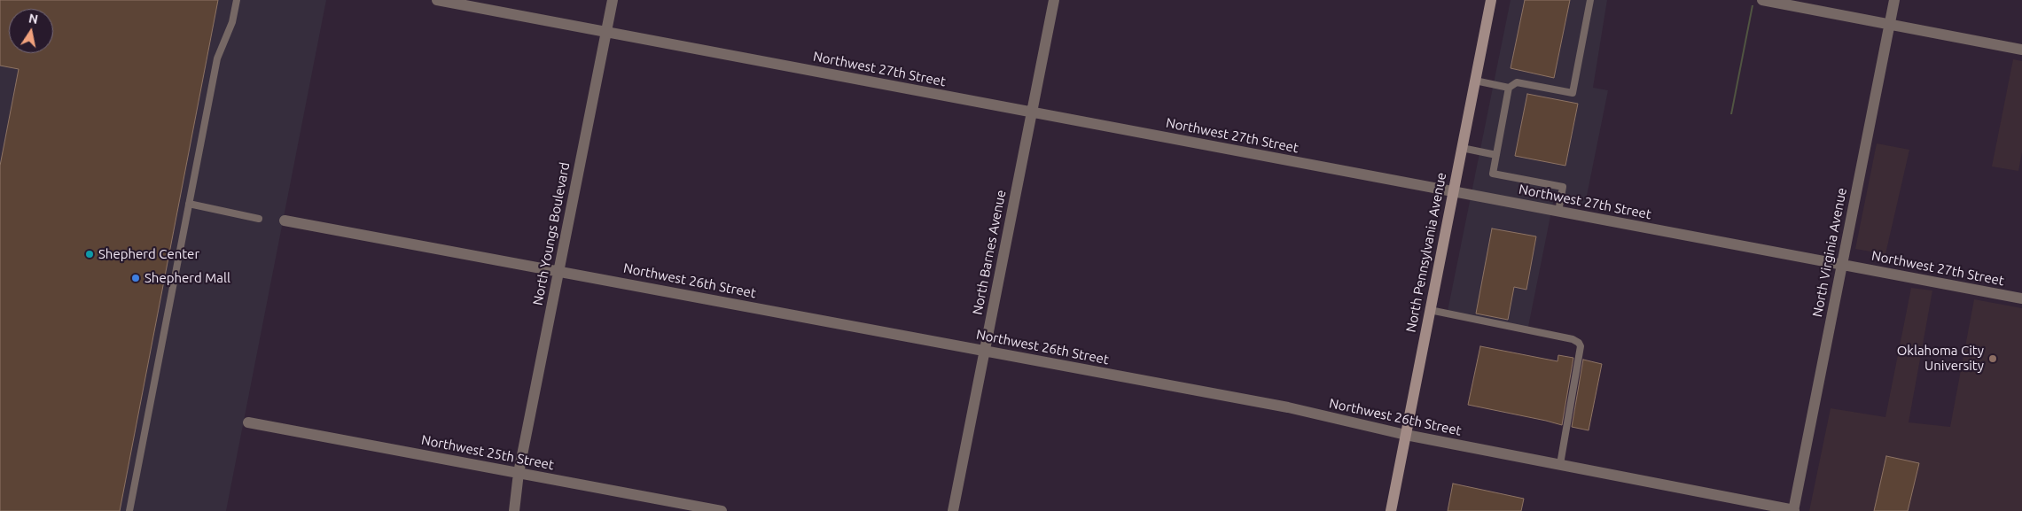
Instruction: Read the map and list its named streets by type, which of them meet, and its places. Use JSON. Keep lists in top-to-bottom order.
{
  "streets": {
    "main road": ["North Pennsylvania Avenue"],
    "street": [
      "Northwest 27th Street",
      "North Youngs Boulevard",
      "North Barnes Avenue",
      "North Virginia Avenue",
      "Northwest 26th Street",
      "Northwest 25th Street"
    ]
  },
  "crossings": [
    ["Northwest 27th Street", "North Youngs Boulevard"],
    ["Northwest 27th Street", "North Barnes Avenue"],
    ["Northwest 27th Street", "North Pennsylvania Avenue"],
    ["Northwest 27th Street", "North Virginia Avenue"],
    ["North Youngs Boulevard", "Northwest 26th Street"],
    ["North Youngs Boulevard", "Northwest 25th Street"],
    ["North Barnes Avenue", "Northwest 26th Street"],
    ["North Pennsylvania Avenue", "Northwest 26th Street"],
    ["North Virginia Avenue", "Northwest 26th Street"]
  ],
  "places": ["Shepherd Center", "Shepherd Mall", "Oklahoma City University"],
  "north": "top"
}
